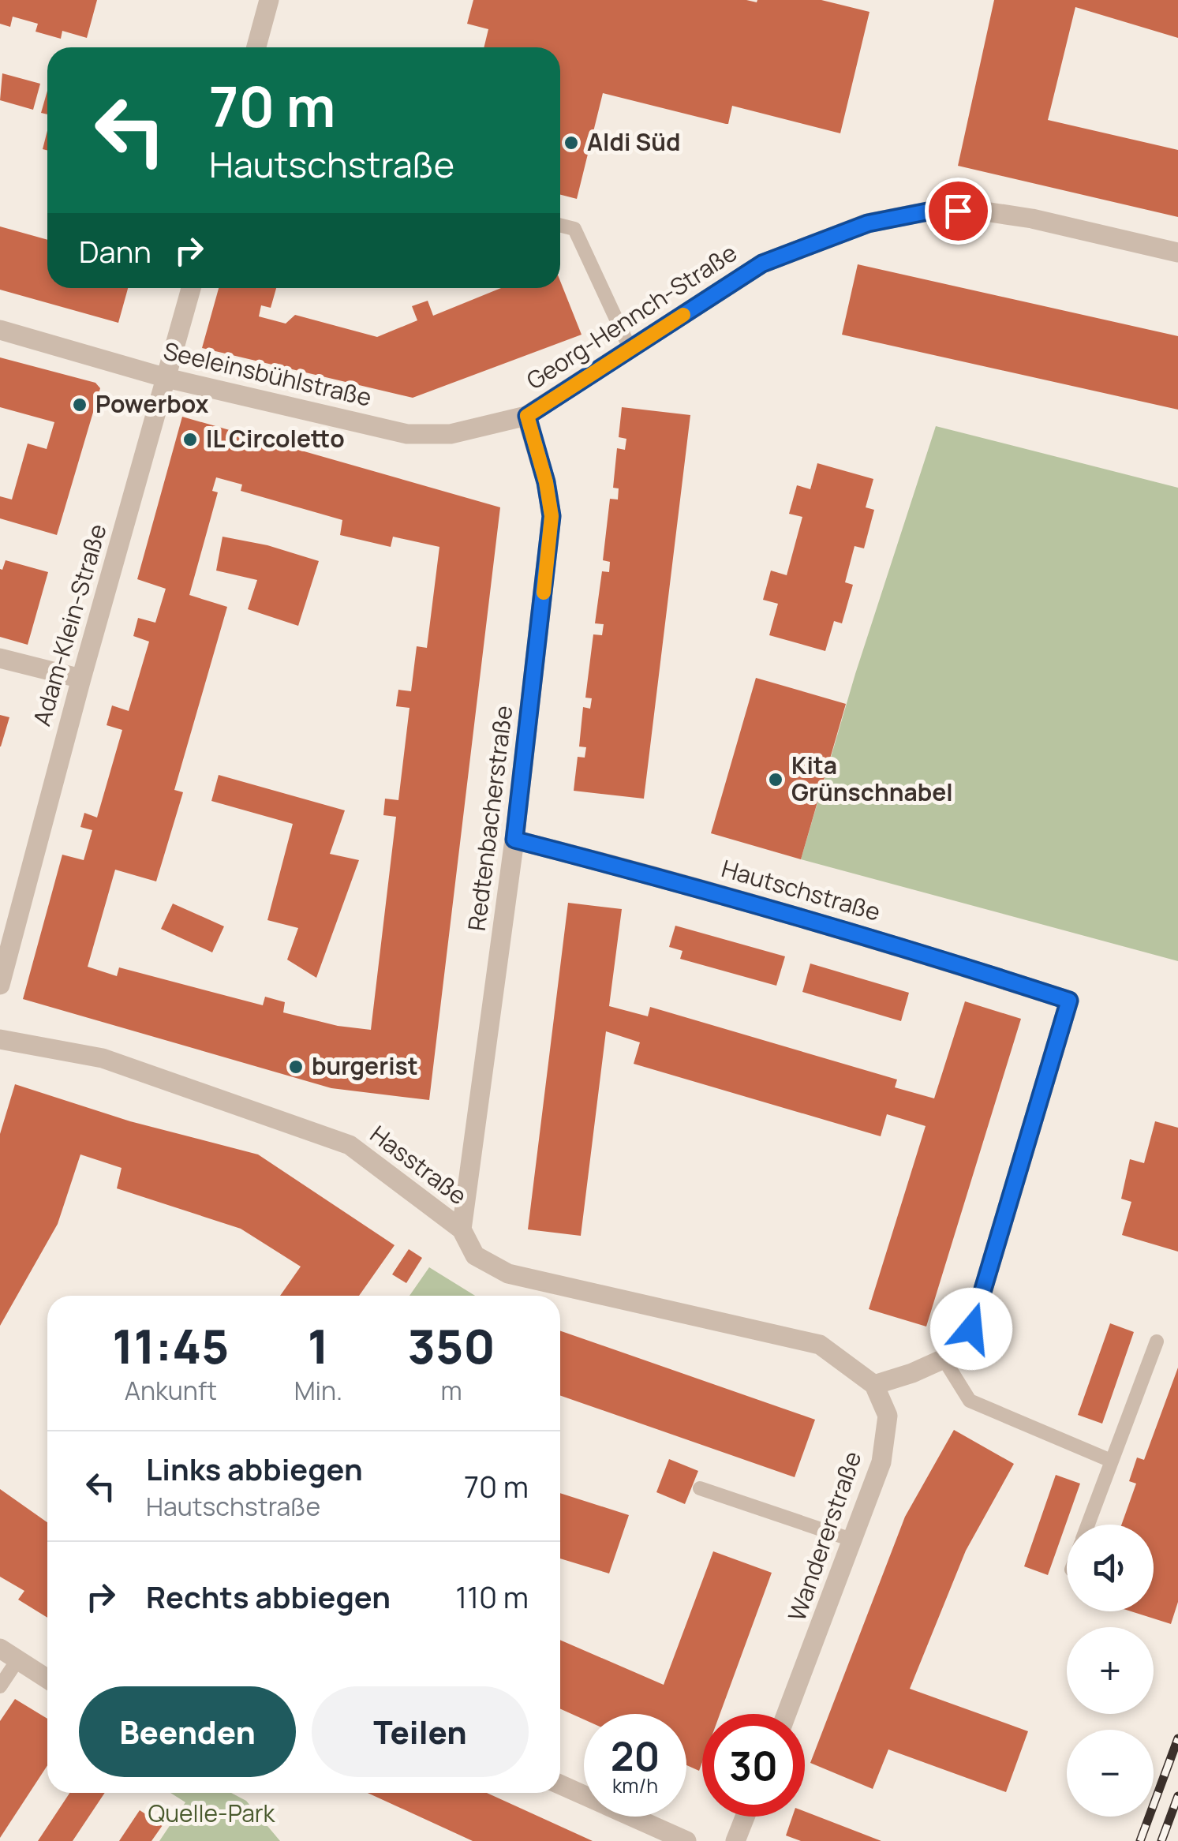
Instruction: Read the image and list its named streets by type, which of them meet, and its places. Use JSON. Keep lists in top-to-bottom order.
{
  "streets": {
    "street": [
      "Georg-Hennch-Straße",
      "Seeleinsbühlstraße",
      "Adam-Klein-Straße",
      "Redtenbacherstraße",
      "Hautschstraße",
      "Hasstraße",
      "Wandererstraße"
    ]
  },
  "crossings": [
    ["Georg-Hennch-Straße", "Seeleinsbühlstraße"],
    ["Georg-Hennch-Straße", "Redtenbacherstraße"],
    ["Seeleinsbühlstraße", "Adam-Klein-Straße"],
    ["Seeleinsbühlstraße", "Redtenbacherstraße"],
    ["Redtenbacherstraße", "Hautschstraße"],
    ["Redtenbacherstraße", "Hasstraße"],
    ["Hasstraße", "Wandererstraße"]
  ],
  "parks": ["Quelle-Park"],
  "places": [
    "Aldi Süd",
    "Powerbox",
    "IL Circoletto",
    "Kita Grünschnabel",
    "burgerist"
  ],
  "page": {
    "turn": ["70 m", "Hautschstraße"],
    "then": "Dann",
    "eta": [
      "11:45",
      "Ankunft",
      "1",
      "Min.",
      "350",
      "m"
    ],
    "list": [
      {
        "name": "Links abbiegen",
        "note": "Hautschstraße",
        "value": "70 m"
      },
      {
        "name": "Rechts abbiegen",
        "value": "110 m"
      }
    ],
    "map_buttons": ["+", "−"],
    "buttons": ["Beenden", "Teilen"],
    "speed": "20 km/h",
    "limit": "30"
  }
}
